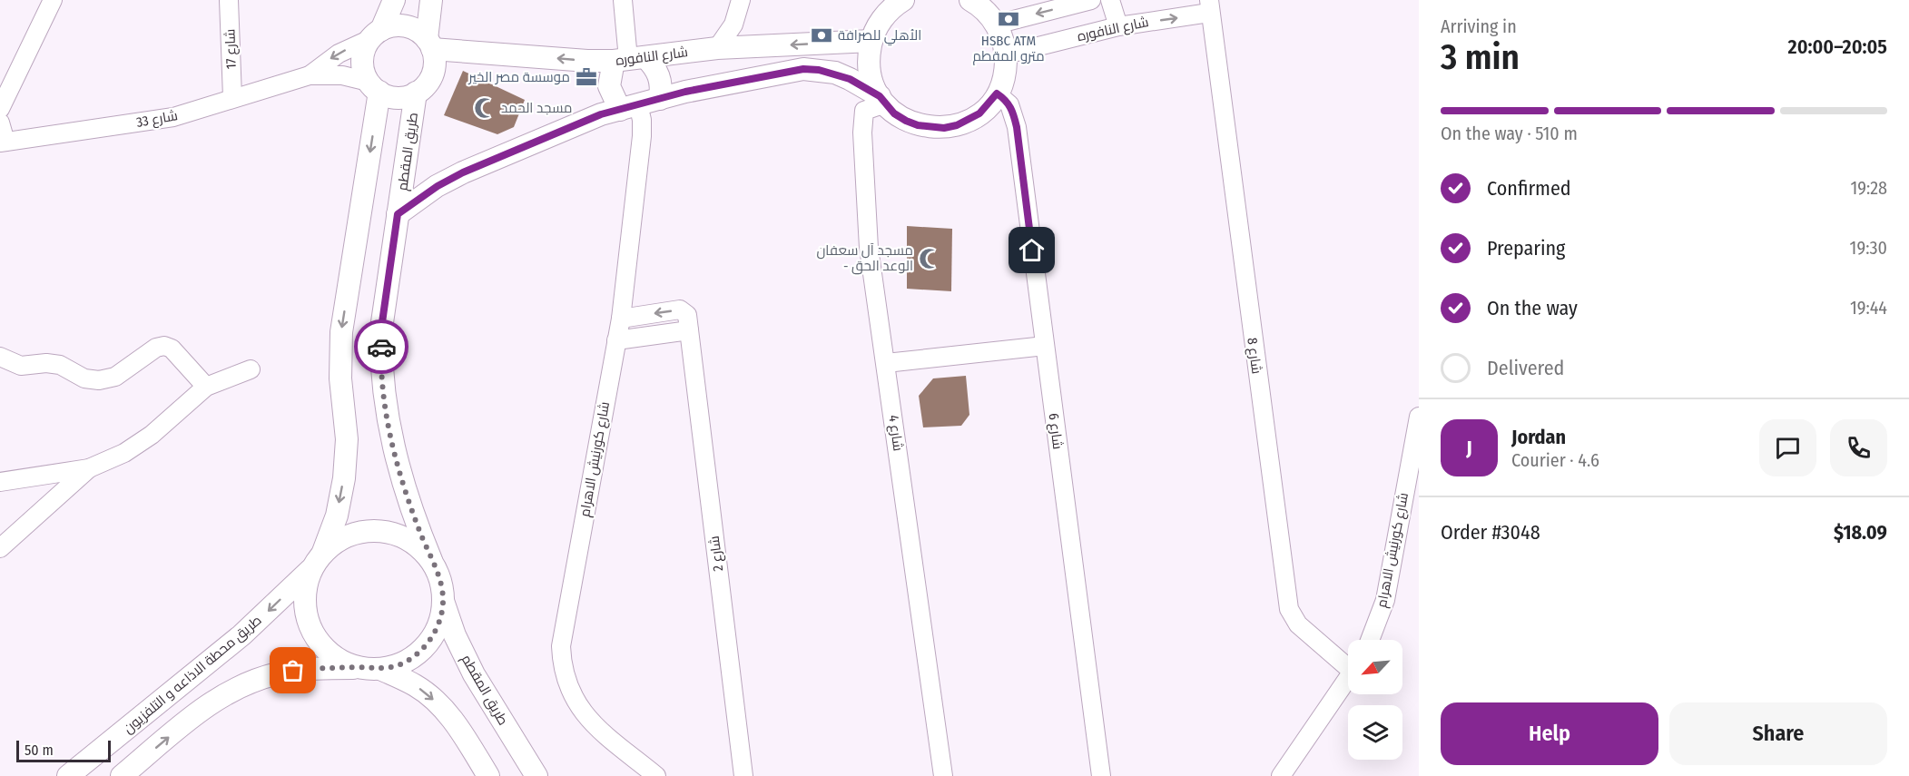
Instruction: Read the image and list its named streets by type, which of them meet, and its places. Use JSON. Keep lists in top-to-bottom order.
{
  "streets": {
    "main road": ["شارع النافوره", "طريق المقطم", "طريق محطة الاذاعه و التلفزيون"],
    "street": [
      "شارع 17",
      "شارع 33",
      "شارع 8",
      "شارع 6",
      "شارع 4",
      "شارع كورنيش الاهرام",
      "شارع 2"
    ]
  },
  "crossings": [
    ["شارع النافوره", "شارع 33"],
    ["شارع النافوره", "طريق المقطم"],
    ["شارع النافوره", "شارع 8"],
    ["شارع النافوره", "شارع كورنيش الاهرام"],
    ["شارع 17", "شارع 33"],
    ["شارع 33", "طريق المقطم"],
    ["طريق المقطم", "طريق محطة الاذاعه و التلفزيون"],
    ["شارع كورنيش الاهرام", "شارع 2"]
  ],
  "places": {
    "bank": ["HSBC ATM مترو المقطم", "الأهلي للصرافة"],
    "office": ["موسسة مصر الخير"],
    "mosque": ["مسجد الحمد", "مسجد آل سعفان - الوعد الحق"]
  },
  "scale_bar": "50 m",
  "north": "bottom left",
  "page": {
    "heading": ["3 min", "Arriving in", "20:00–20:05"],
    "panel": [
      "Jordan",
      "Courier · 4.6",
      "Order #3048",
      "$18.09"
    ],
    "bar": "On the way · 510 m",
    "list": [
      ["Confirmed", "19:28"],
      ["Preparing", "19:30"],
      ["On the way", "19:44"],
      "Delivered"
    ],
    "round": "J",
    "buttons": ["Help", "Share"],
    "scale": "50 m"
  }
}
